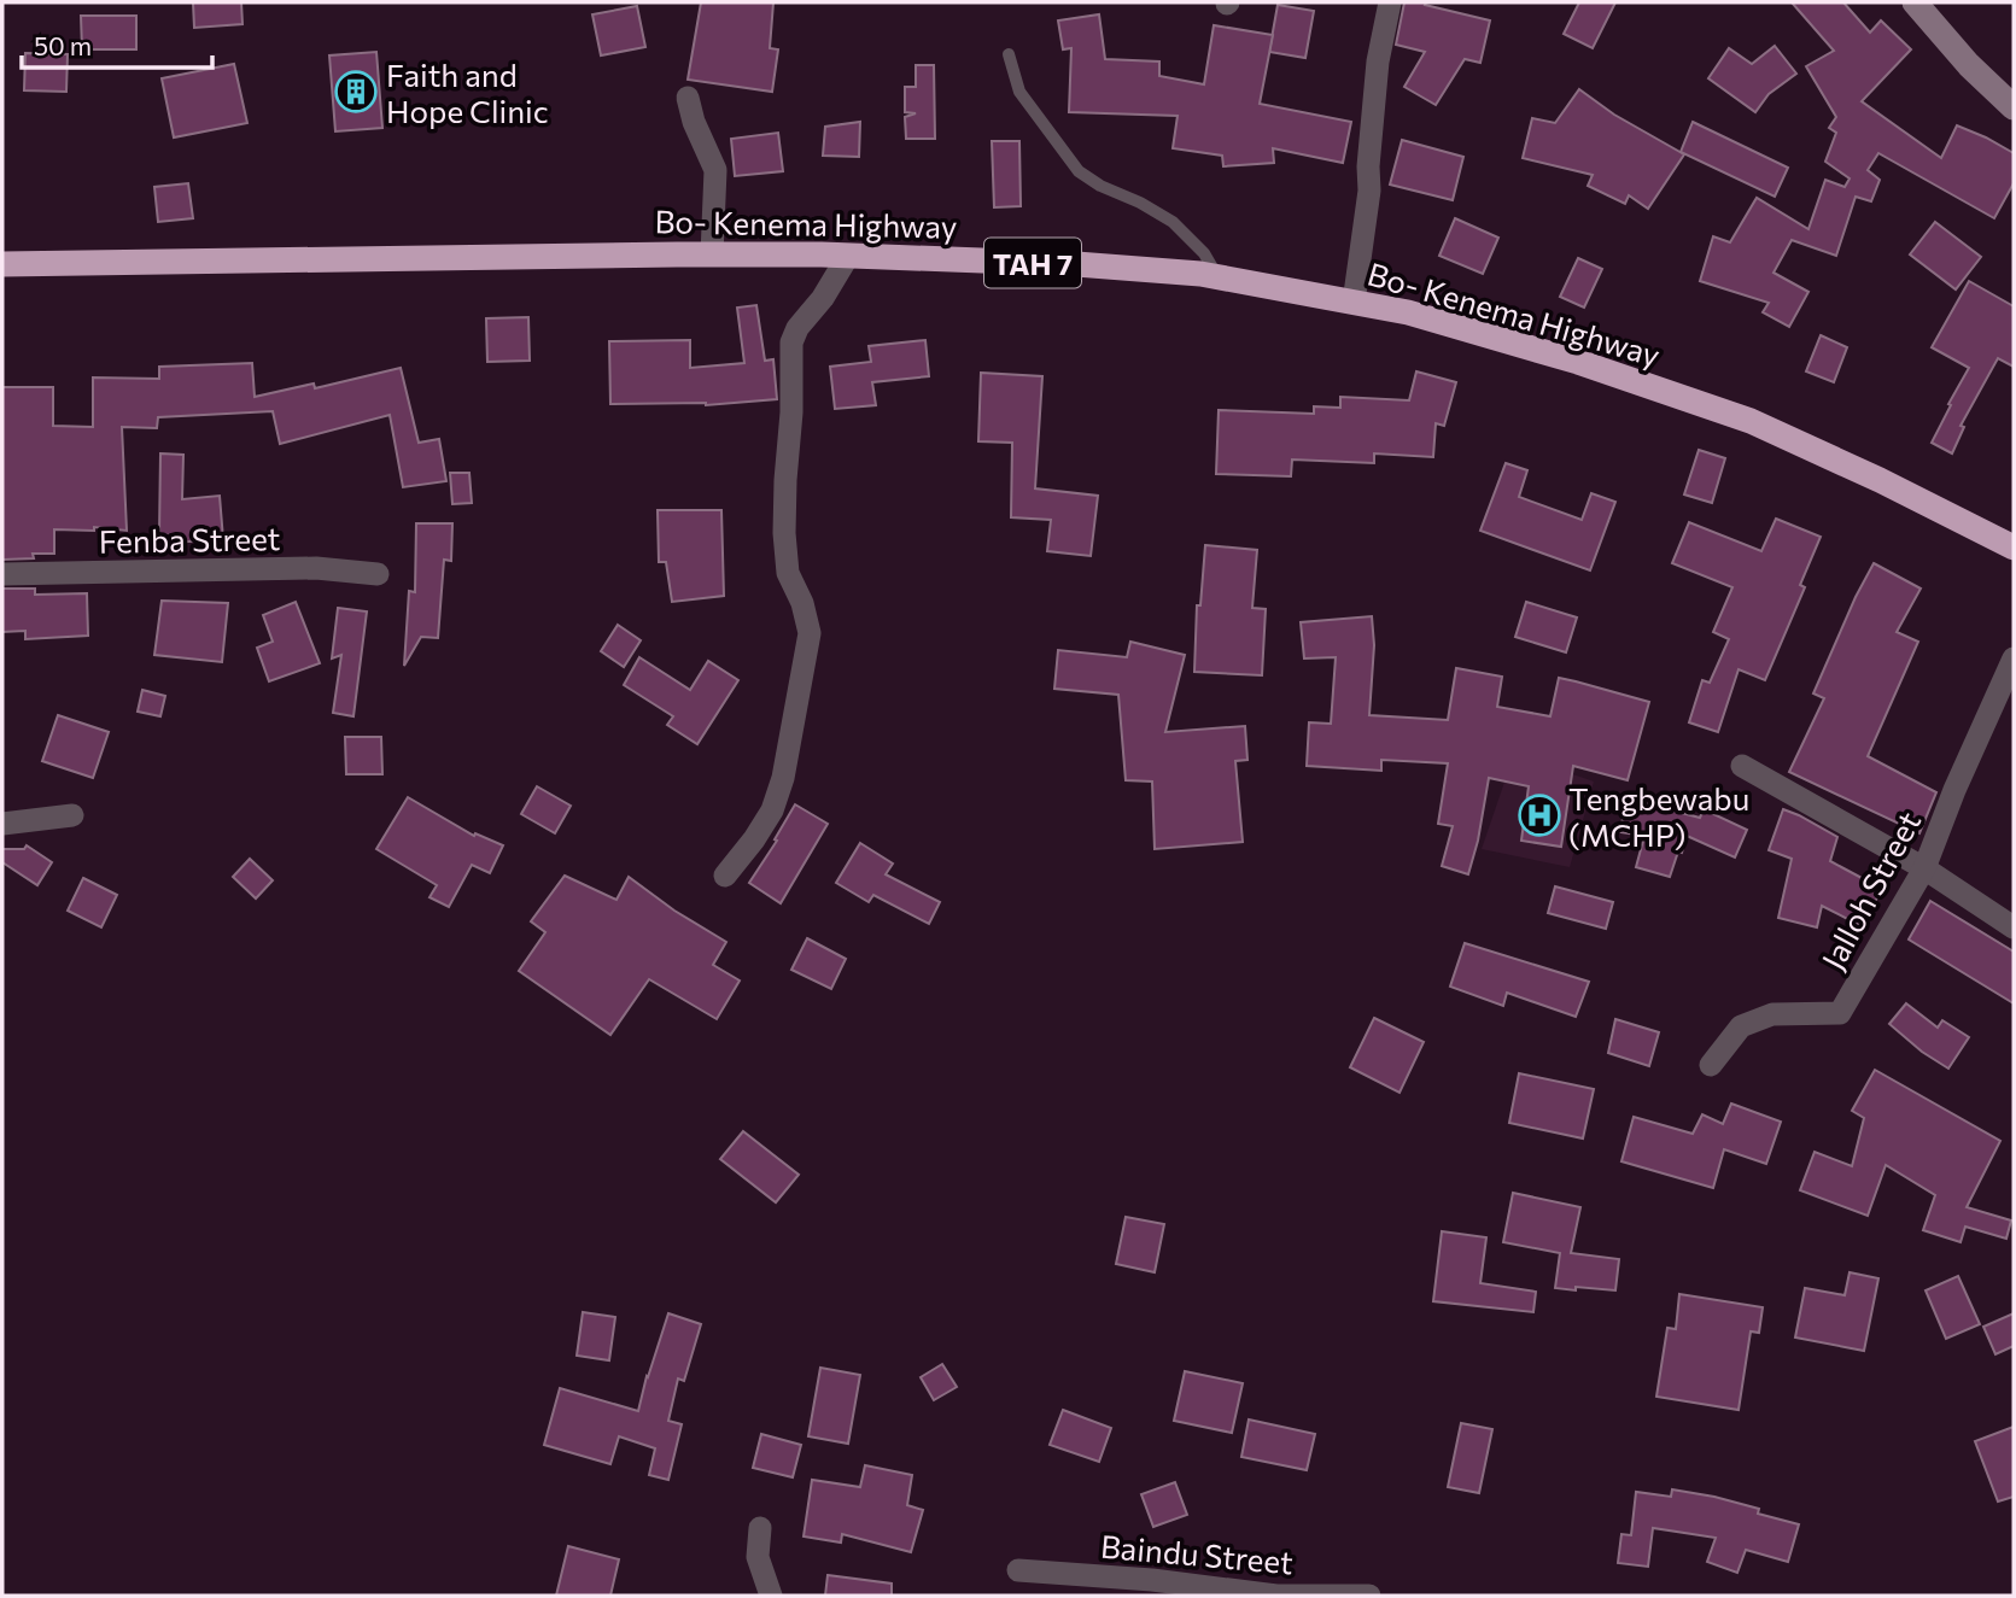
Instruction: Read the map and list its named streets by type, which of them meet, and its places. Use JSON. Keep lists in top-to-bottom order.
{
  "streets": {
    "highway": ["Bo- Kenema Highway", "TAH 7"],
    "street": ["Fenba Street", "Jalloh Street", "Baindu Street"]
  },
  "places": {
    "building": ["Faith and Hope Clinic"],
    "hospital": ["Tengbewabu (MCHP)"]
  },
  "scale_bar": "50 m"
}
